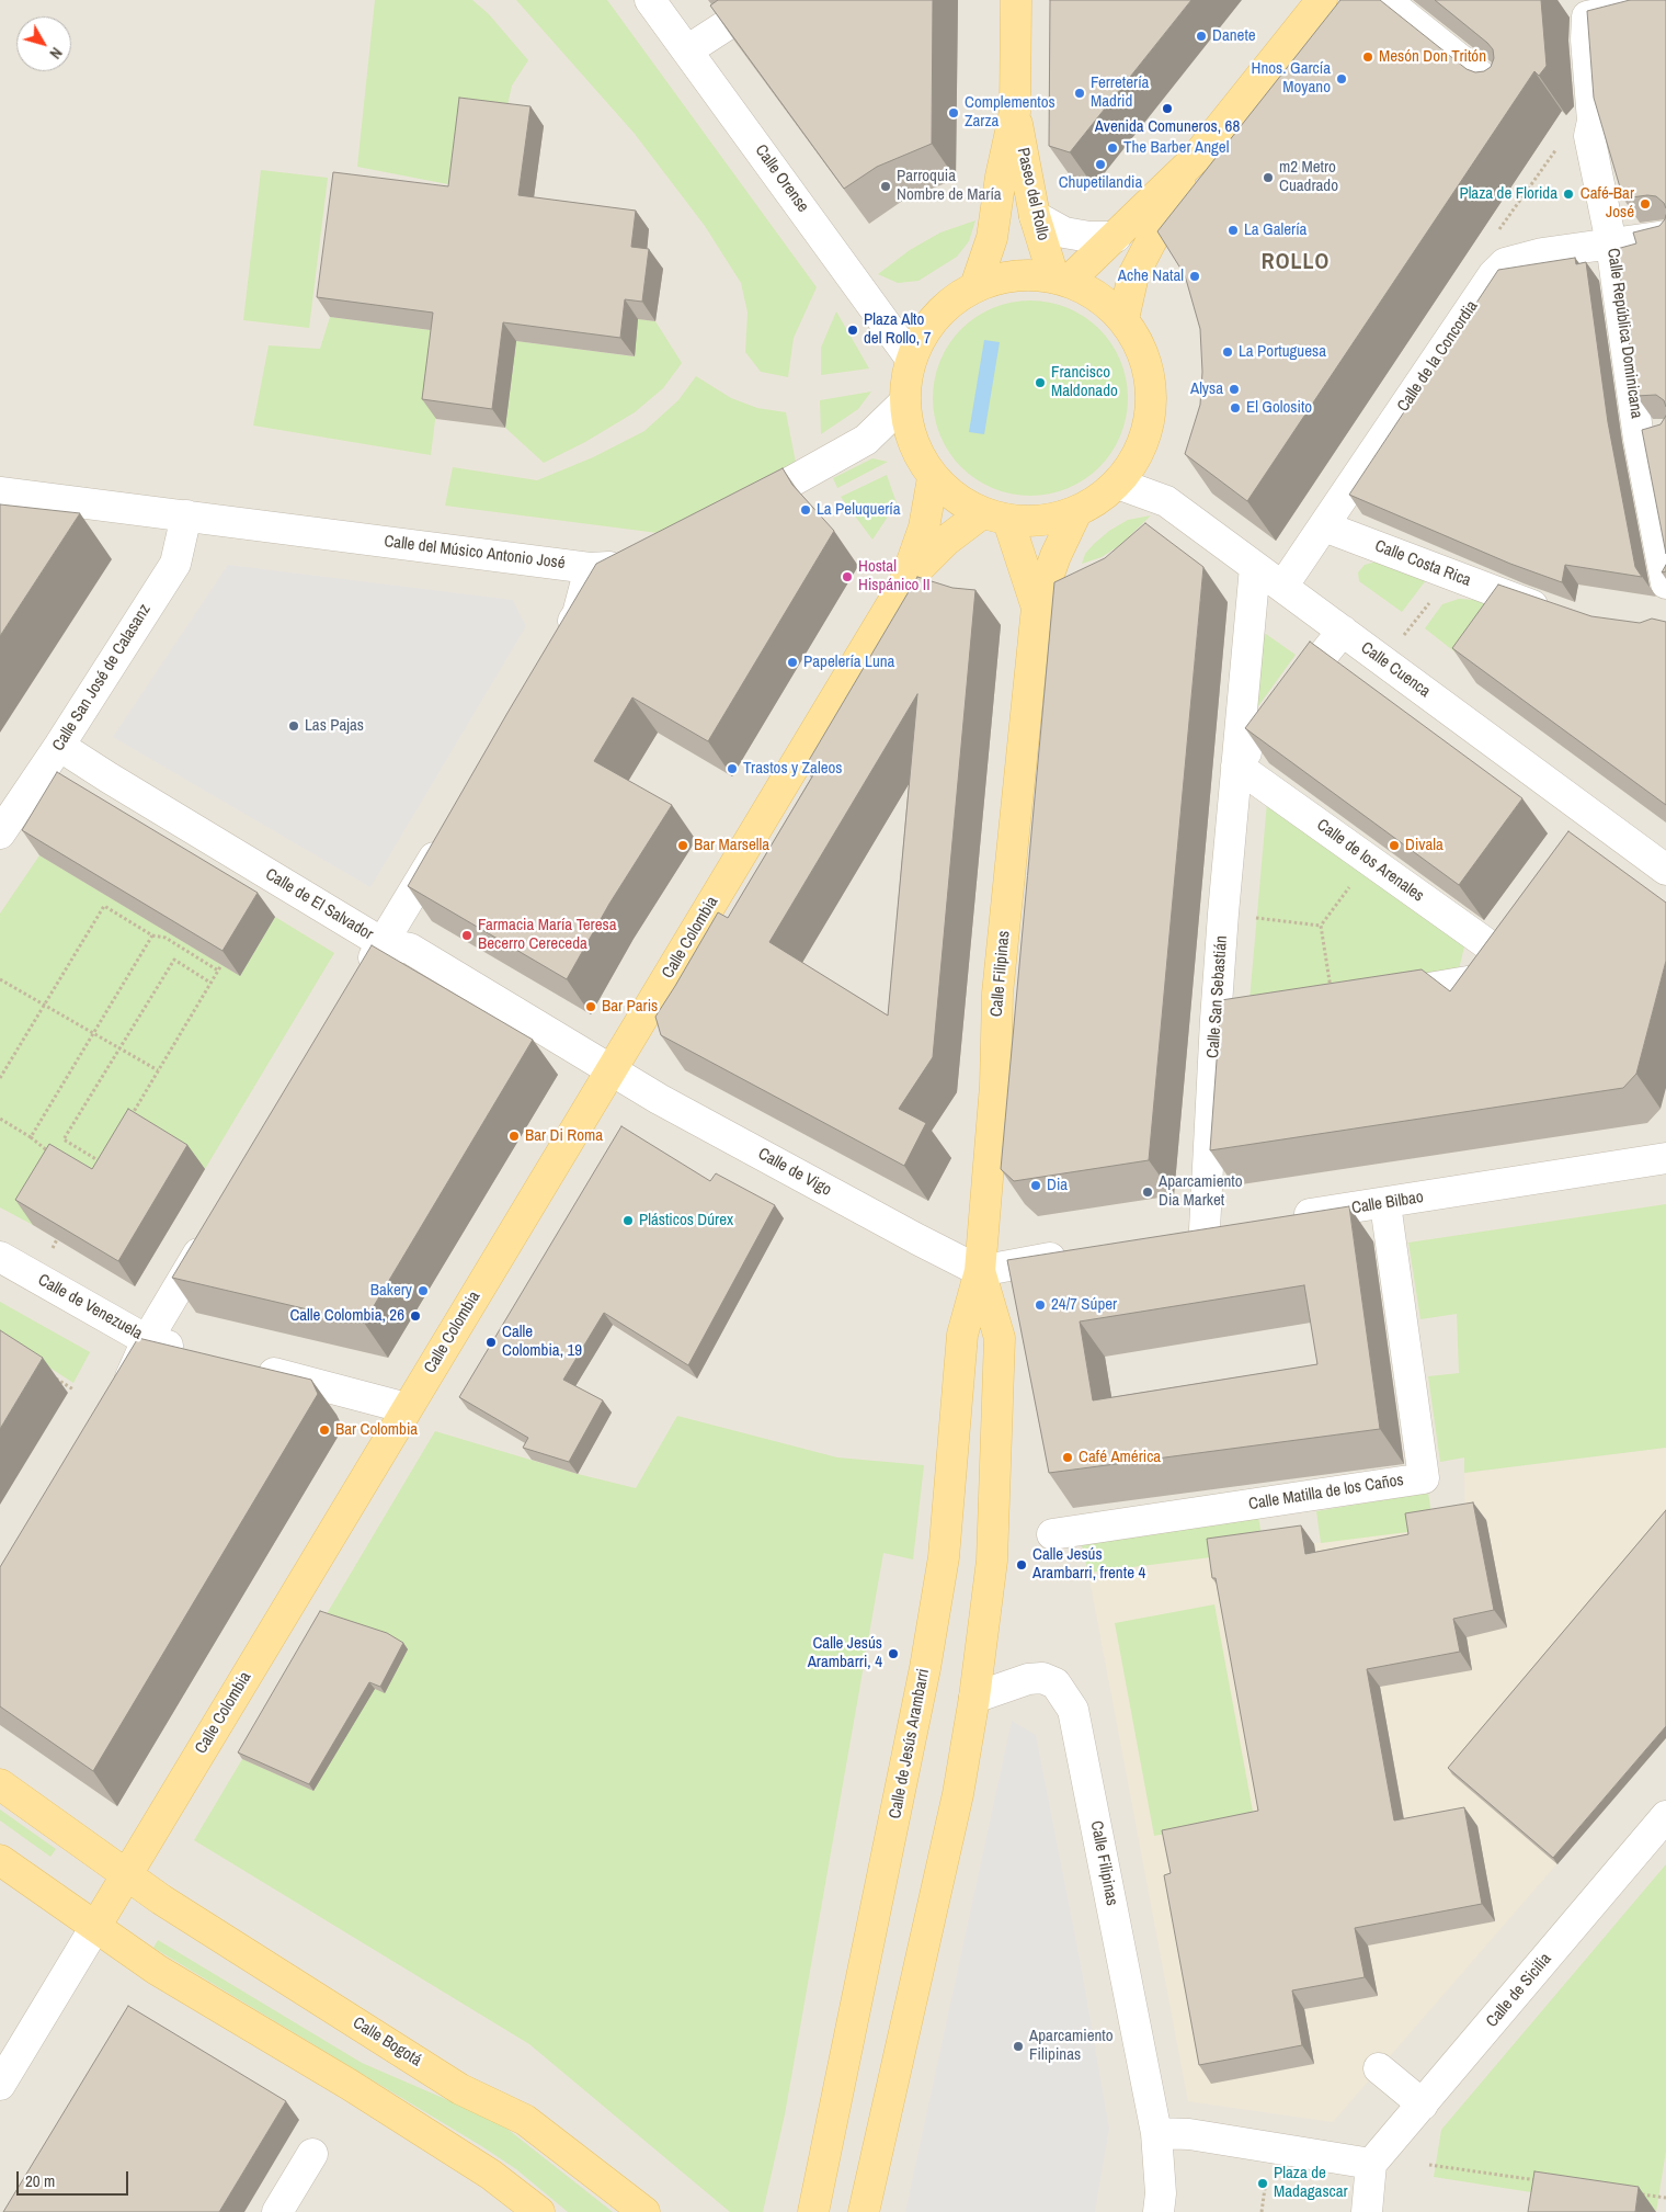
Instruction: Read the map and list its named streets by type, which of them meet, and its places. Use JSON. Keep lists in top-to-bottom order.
{
  "streets": {
    "main road": [
      "Paseo del Rollo",
      "Calle Colombia",
      "Calle Filipinas",
      "Calle de Jesús Arambarri",
      "Calle Bogotá"
    ],
    "street": [
      "Calle Orense",
      "Calle República Dominicana",
      "Calle de la Concordia",
      "Calle del Músico Antonio José",
      "Calle Costa Rica",
      "Calle Cuenca",
      "Calle San José de Calasanz",
      "Calle de los Arenales",
      "Calle de El Salvador",
      "Calle San Sebastián",
      "Calle de Vigo",
      "Calle Bilbao",
      "Calle de Venezuela",
      "Calle Matilla de los Caños",
      "Calle de Sicilia"
    ]
  },
  "crossings": [
    ["Calle República Dominicana", "Calle de la Concordia"],
    ["Calle de la Concordia", "Calle Costa Rica"],
    ["Calle de la Concordia", "Calle Cuenca"],
    ["Calle del Músico Antonio José", "Calle San José de Calasanz"],
    ["Calle Cuenca", "Calle San Sebastián"],
    ["Calle San José de Calasanz", "Calle de El Salvador"],
    ["Calle de los Arenales", "Calle San Sebastián"],
    ["Calle de El Salvador", "Calle Colombia"],
    ["Calle de El Salvador", "Calle de Vigo"],
    ["Calle Colombia", "Calle Filipinas"],
    ["Calle Colombia", "Calle de Vigo"],
    ["Calle Colombia", "Calle Bogotá"],
    ["Calle Filipinas", "Calle de Vigo"],
    ["Calle Filipinas", "Calle de Jesús Arambarri"],
    ["Calle de Vigo", "Calle de Jesús Arambarri"],
    ["Calle Bilbao", "Calle Matilla de los Caños"]
  ],
  "districts": ["ROLLO"],
  "places": [
    "Danete",
    "Mesón Don Tritón",
    "Hnos. García Moyano",
    "Ferretería Madrid",
    "Avenida Comuneros, 68",
    "Complementos Zarza",
    "The Barber Angel",
    "Chupetilandia",
    "m2 Metro Cuadrado",
    "Parroquia Nombre de María",
    "Plaza de Florida",
    "Café-Bar José",
    "La Galería",
    "Ache Natal",
    "Plaza Alto del Rollo, 7",
    "La Portuguesa",
    "Francisco Maldonado",
    "Alysa",
    "El Golosito",
    "La Peluquería",
    "Hostal Hispánico II",
    "Papelería Luna",
    "Las Pajas",
    "Trastos y Zaleos",
    "Bar Marsella",
    "Divala",
    "Farmacia María Teresa Becerro Cereceda",
    "Bar Paris",
    "Bar Di Roma",
    "Dia",
    "Aparcamiento Dia Market",
    "Plásticos Dúrex",
    "Bakery",
    "24/7 Súper",
    "Calle Colombia, 26",
    "Calle Colombia, 19",
    "Bar Colombia",
    "Café América",
    "Calle Jesús Arambarri, frente 4",
    "Calle Jesús Arambarri, 4",
    "Aparcamiento Filipinas",
    "Plaza de Madagascar"
  ],
  "scale_bar": "20 m",
  "north": "bottom right"
}
